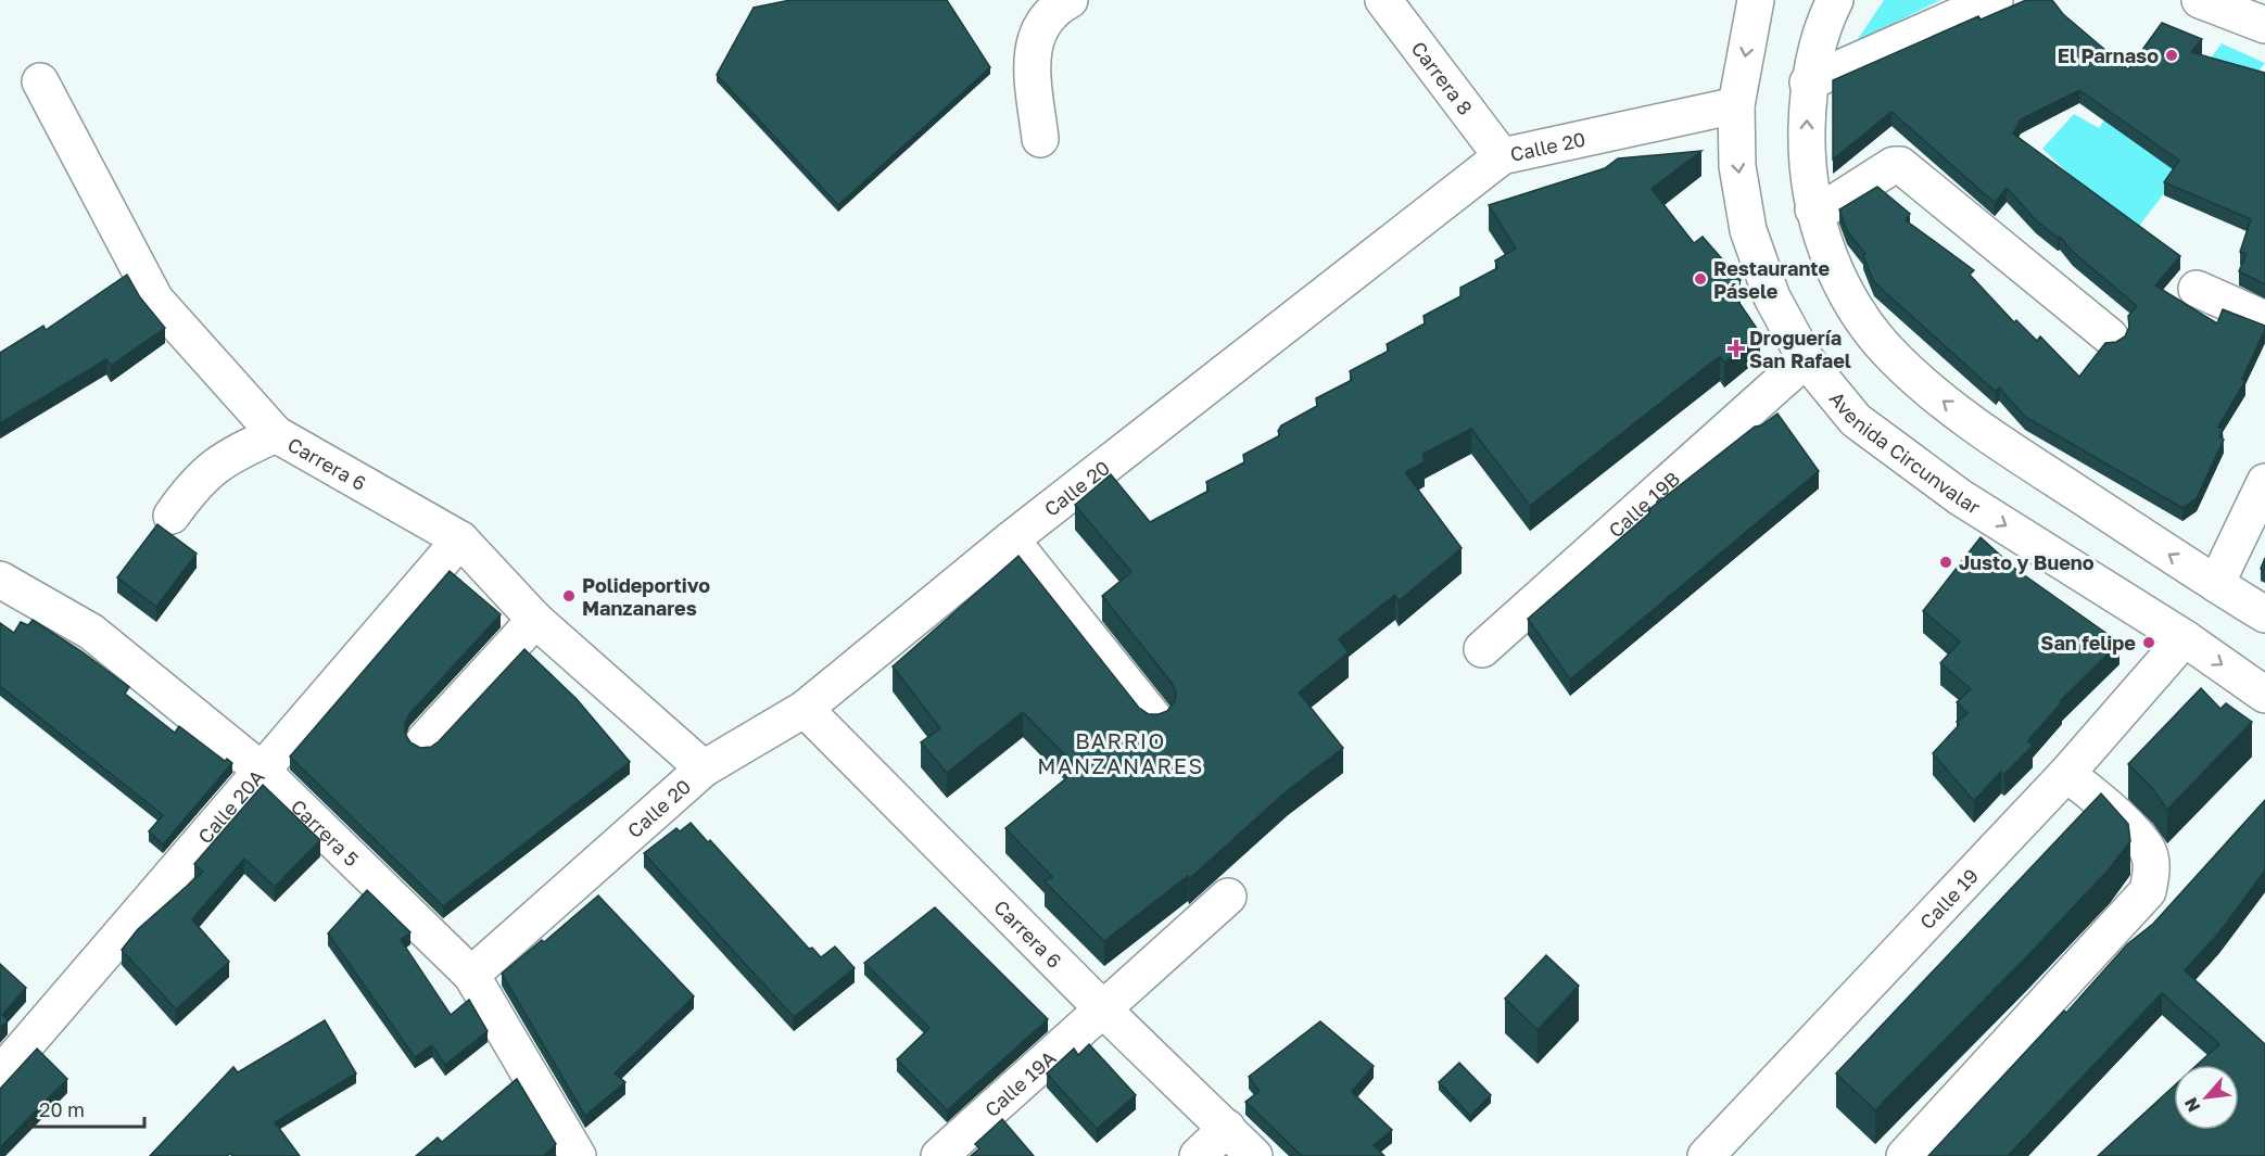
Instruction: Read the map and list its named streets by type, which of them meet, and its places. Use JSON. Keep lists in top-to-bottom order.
{
  "streets": {
    "street": [
      "Carrera 8",
      "Calle 20",
      "Avenida Circunvalar",
      "Carrera 6",
      "Calle 19B",
      "Calle 20A",
      "Carrera 5",
      "Calle 19",
      "Calle 19A"
    ]
  },
  "crossings": [
    ["Carrera 8", "Calle 20"],
    ["Calle 20", "Avenida Circunvalar"],
    ["Calle 20", "Carrera 6"],
    ["Calle 20", "Carrera 5"],
    ["Avenida Circunvalar", "Calle 19B"],
    ["Avenida Circunvalar", "Calle 19"],
    ["Carrera 6", "Calle 20A"],
    ["Carrera 6", "Calle 19A"],
    ["Calle 20A", "Carrera 5"]
  ],
  "districts": ["BARRIO MANZANARES"],
  "places": {
    "other": [
      "El Parnaso",
      "Restaurante Pásele",
      "Justo y Bueno",
      "Polideportivo Manzanares",
      "San felipe"
    ],
    "health": ["Droguería San Rafael"]
  },
  "scale_bar": "20 m",
  "north": "bottom left"
}
